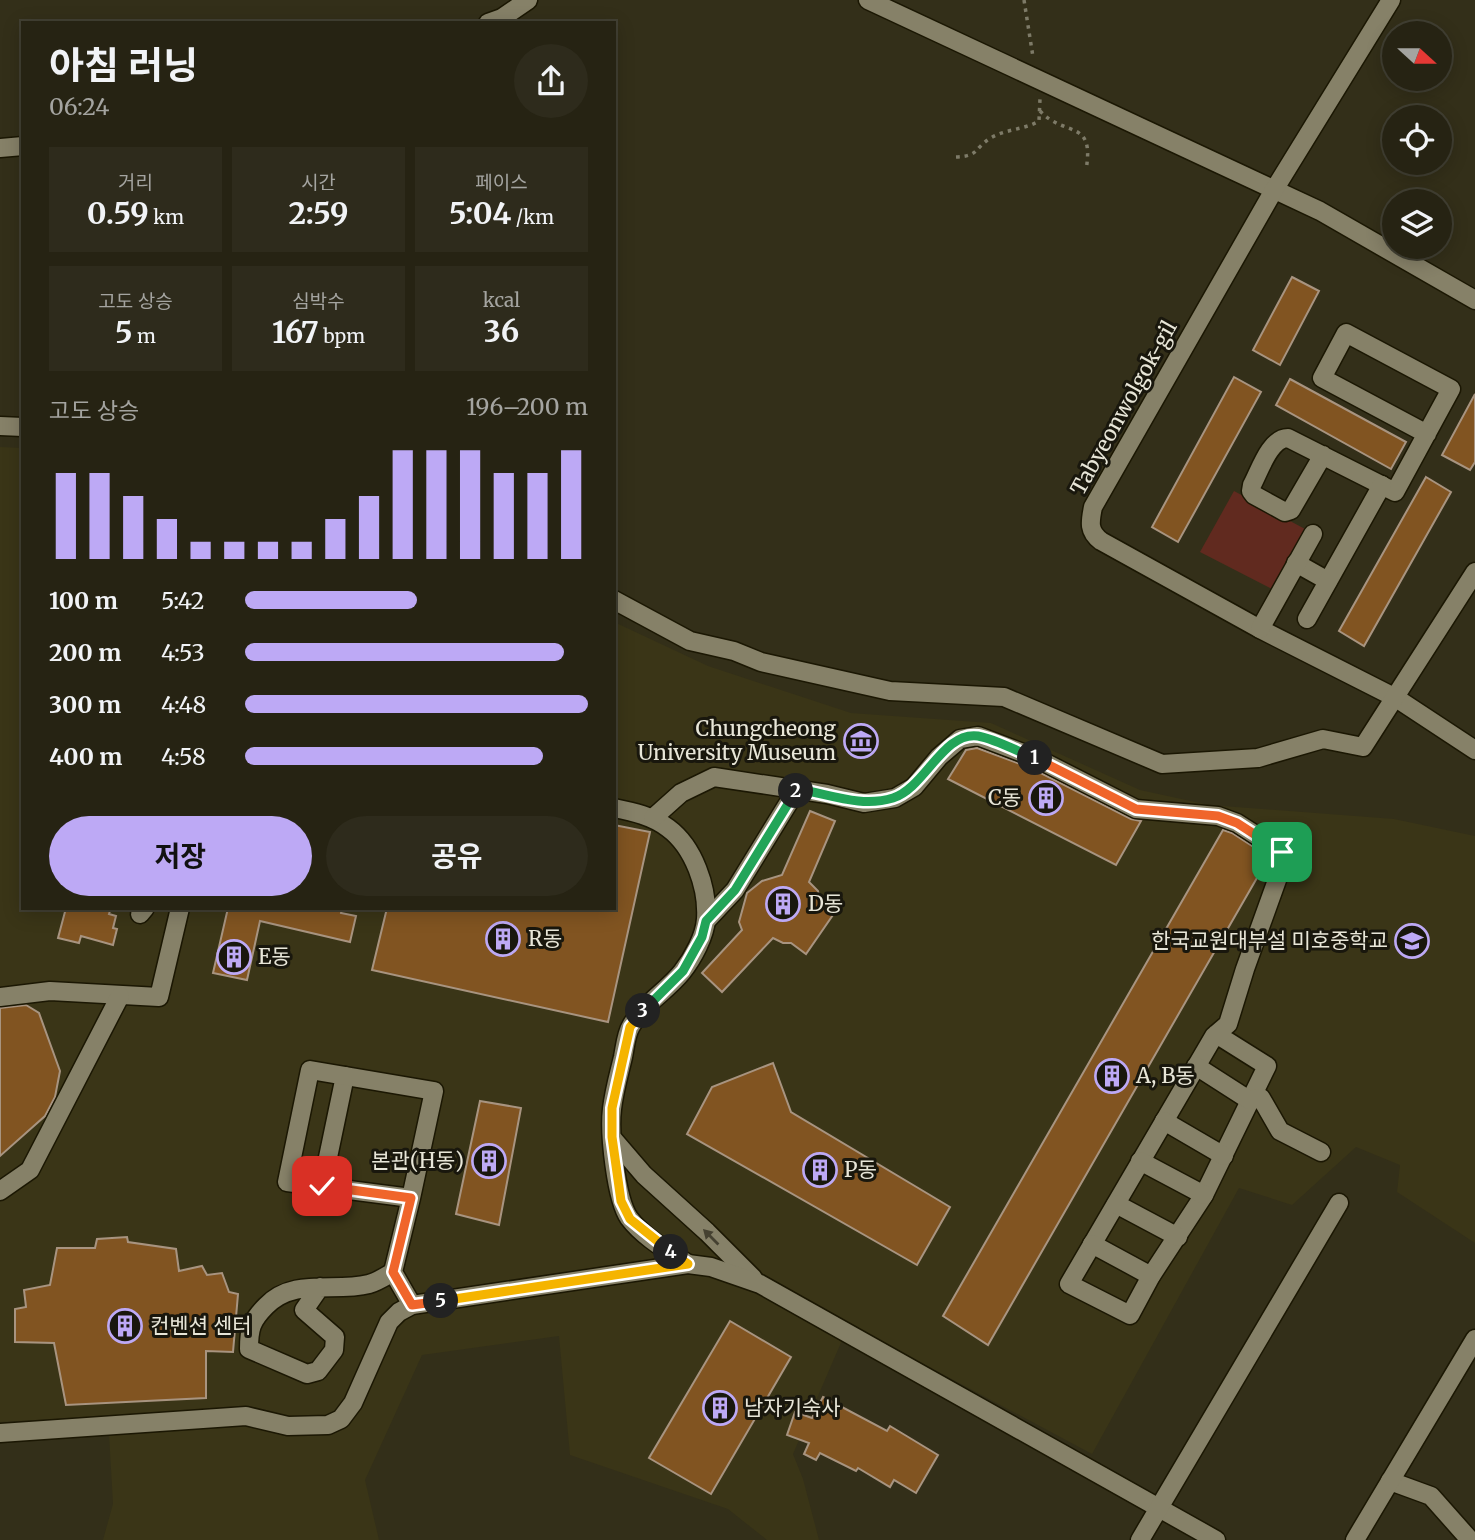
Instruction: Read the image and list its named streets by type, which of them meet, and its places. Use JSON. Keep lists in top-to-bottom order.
{
  "streets": {
    "street": ["Tabyeonwolgok-gil"]
  },
  "places": {
    "museum": ["Chungcheong University Museum"],
    "building": [
      "C동",
      "D동",
      "R동",
      "E동",
      "A, B동",
      "본관(H동)",
      "P동",
      "컨벤션 센터",
      "남자기숙사"
    ],
    "school or university": ["한국교원대부설 미호중학교"]
  },
  "north": "right",
  "page": {
    "heading": ["아침 러닝", "06:24"],
    "stats": [
      ["거리", "0.59 km"],
      ["시간", "2:59"],
      ["페이스", "5:04 /km"],
      ["고도 상승", "5 m"],
      ["심박수", "167 bpm"],
      ["kcal", "36"]
    ],
    "chart": ["고도 상승", "196–200 m"],
    "list": [
      {
        "name": "100 m",
        "note": "5:42"
      },
      {
        "name": "200 m",
        "note": "4:53"
      },
      {
        "name": "300 m",
        "note": "4:48"
      },
      {
        "name": "400 m",
        "note": "4:58"
      }
    ],
    "pins": [
      "1",
      "2",
      "3",
      "4",
      "5"
    ],
    "buttons": ["저장", "공유"]
  }
}
